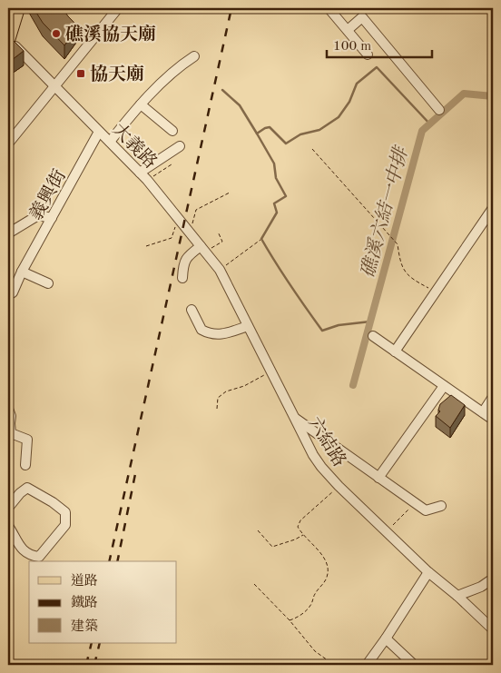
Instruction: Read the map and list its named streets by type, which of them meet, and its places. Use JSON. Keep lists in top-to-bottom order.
{
  "streets": {
    "street": ["大義路", "義興街", "六結路"]
  },
  "crossings": [
    ["大義路", "義興街"],
    ["大義路", "六結路"]
  ],
  "water": ["礁溪六結一中排"],
  "places": {
    "other": ["礁溪協天廟"],
    "transit": ["協天廟"]
  },
  "legend": ["道路", "鐵路", "建築"],
  "scale_bar": "100 m"
}
